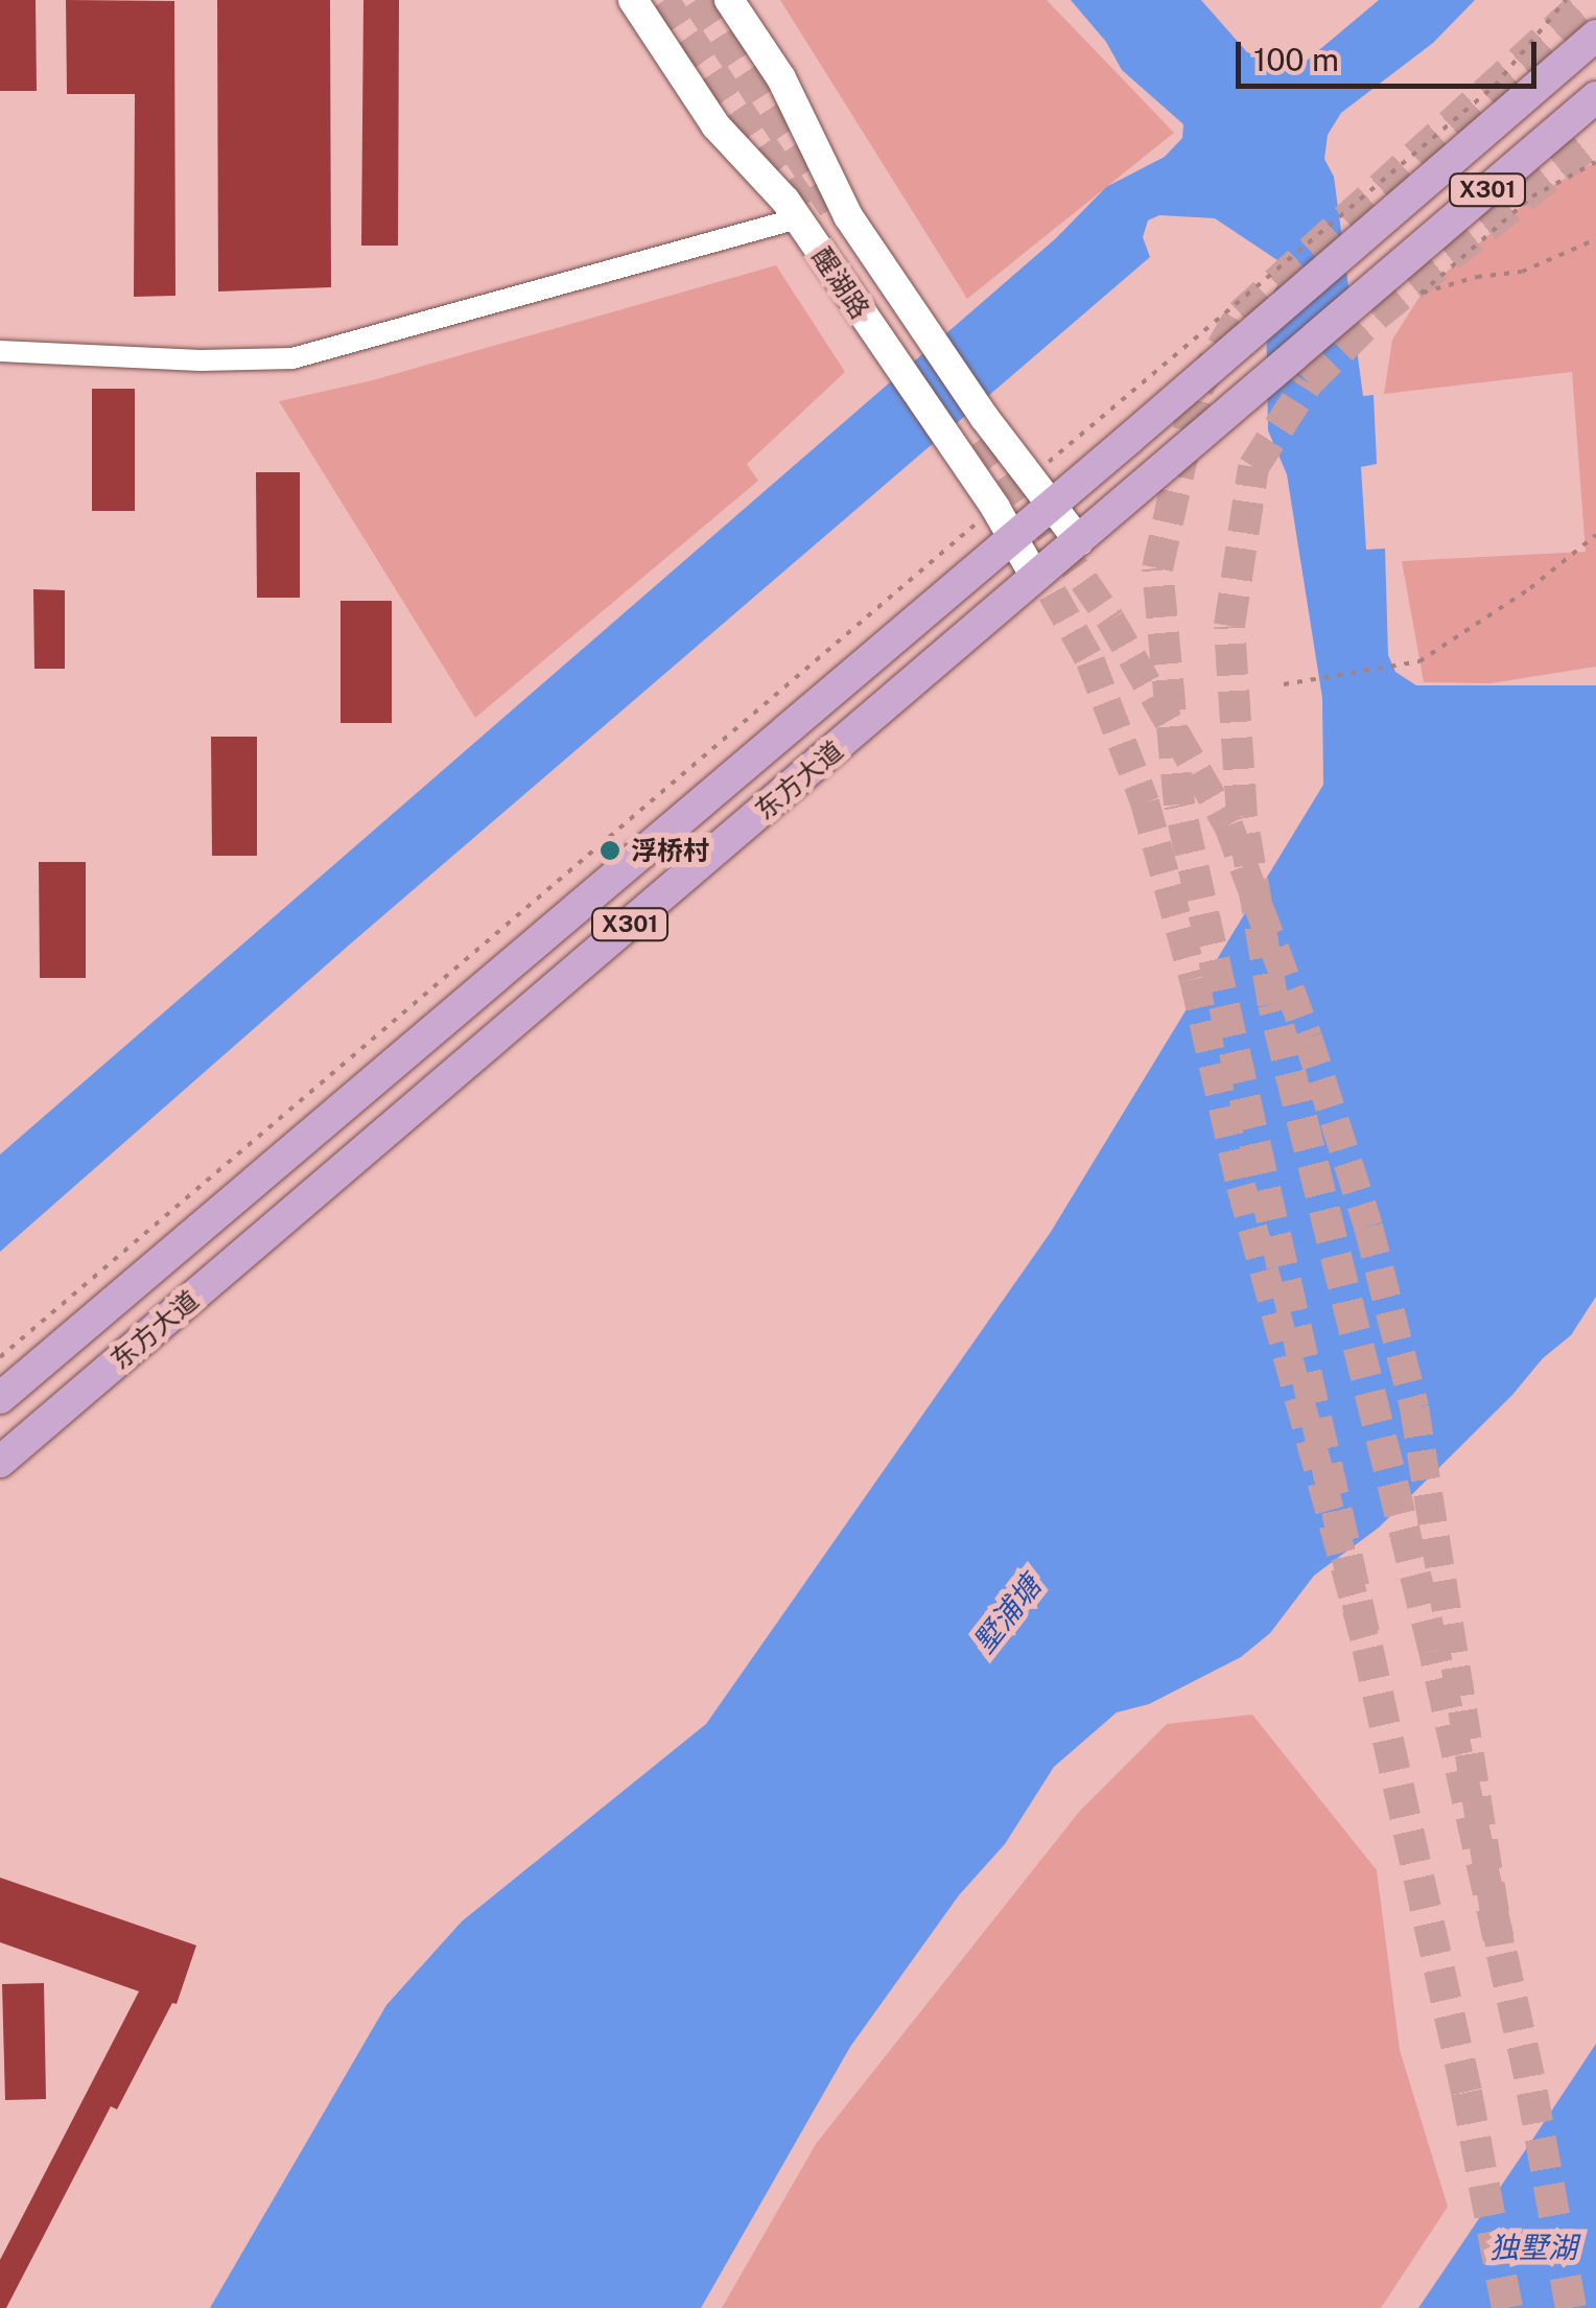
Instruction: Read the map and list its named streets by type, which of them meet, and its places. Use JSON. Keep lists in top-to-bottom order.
{
  "streets": {
    "main road": ["X301", "醒湖路", "东方大道"]
  },
  "crossings": [
    ["醒湖路", "东方大道"]
  ],
  "water": ["墅浦塘", "独墅湖"],
  "places": ["浮桥村"],
  "scale_bar": "100 m"
}
